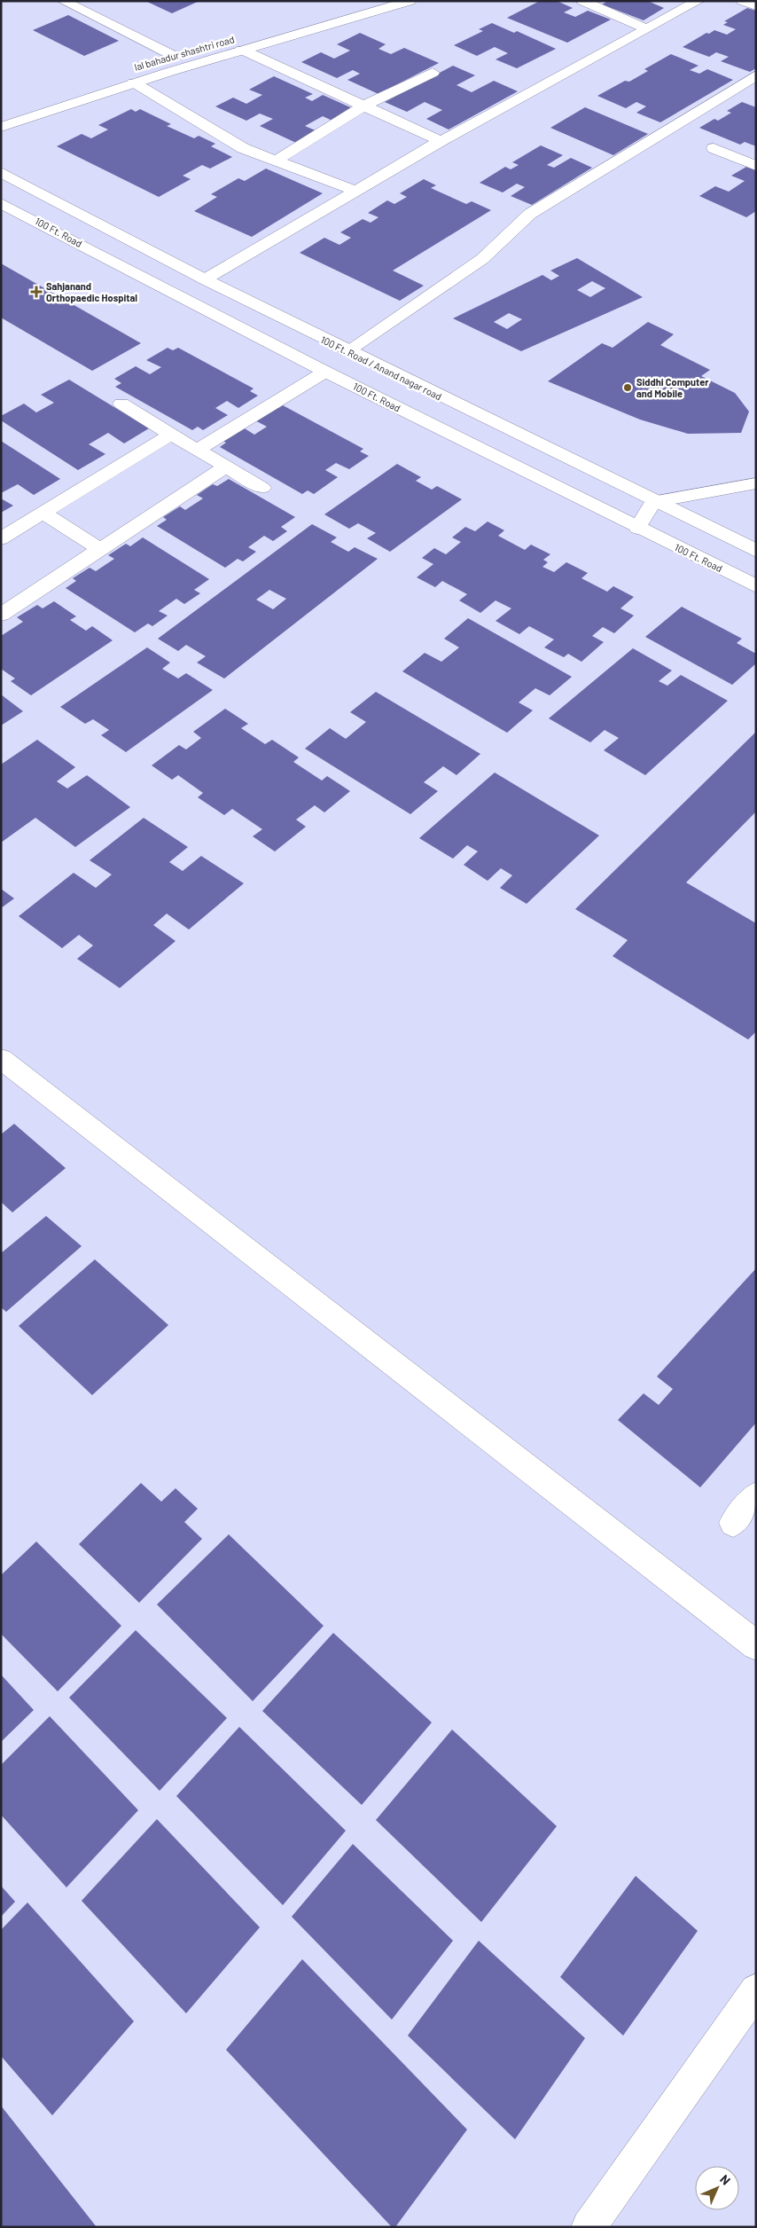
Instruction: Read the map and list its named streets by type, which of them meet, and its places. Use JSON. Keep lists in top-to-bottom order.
{
  "streets": {
    "main road": ["lal bahadur shashtri road", "100 Ft. Road", "100 Ft. Road / Anand nagar road"]
  },
  "places": {
    "health": ["Sahjanand Orthopaedic Hospital"],
    "other": ["Siddhi Computer and Mobile"]
  },
  "north": "top right"
}
